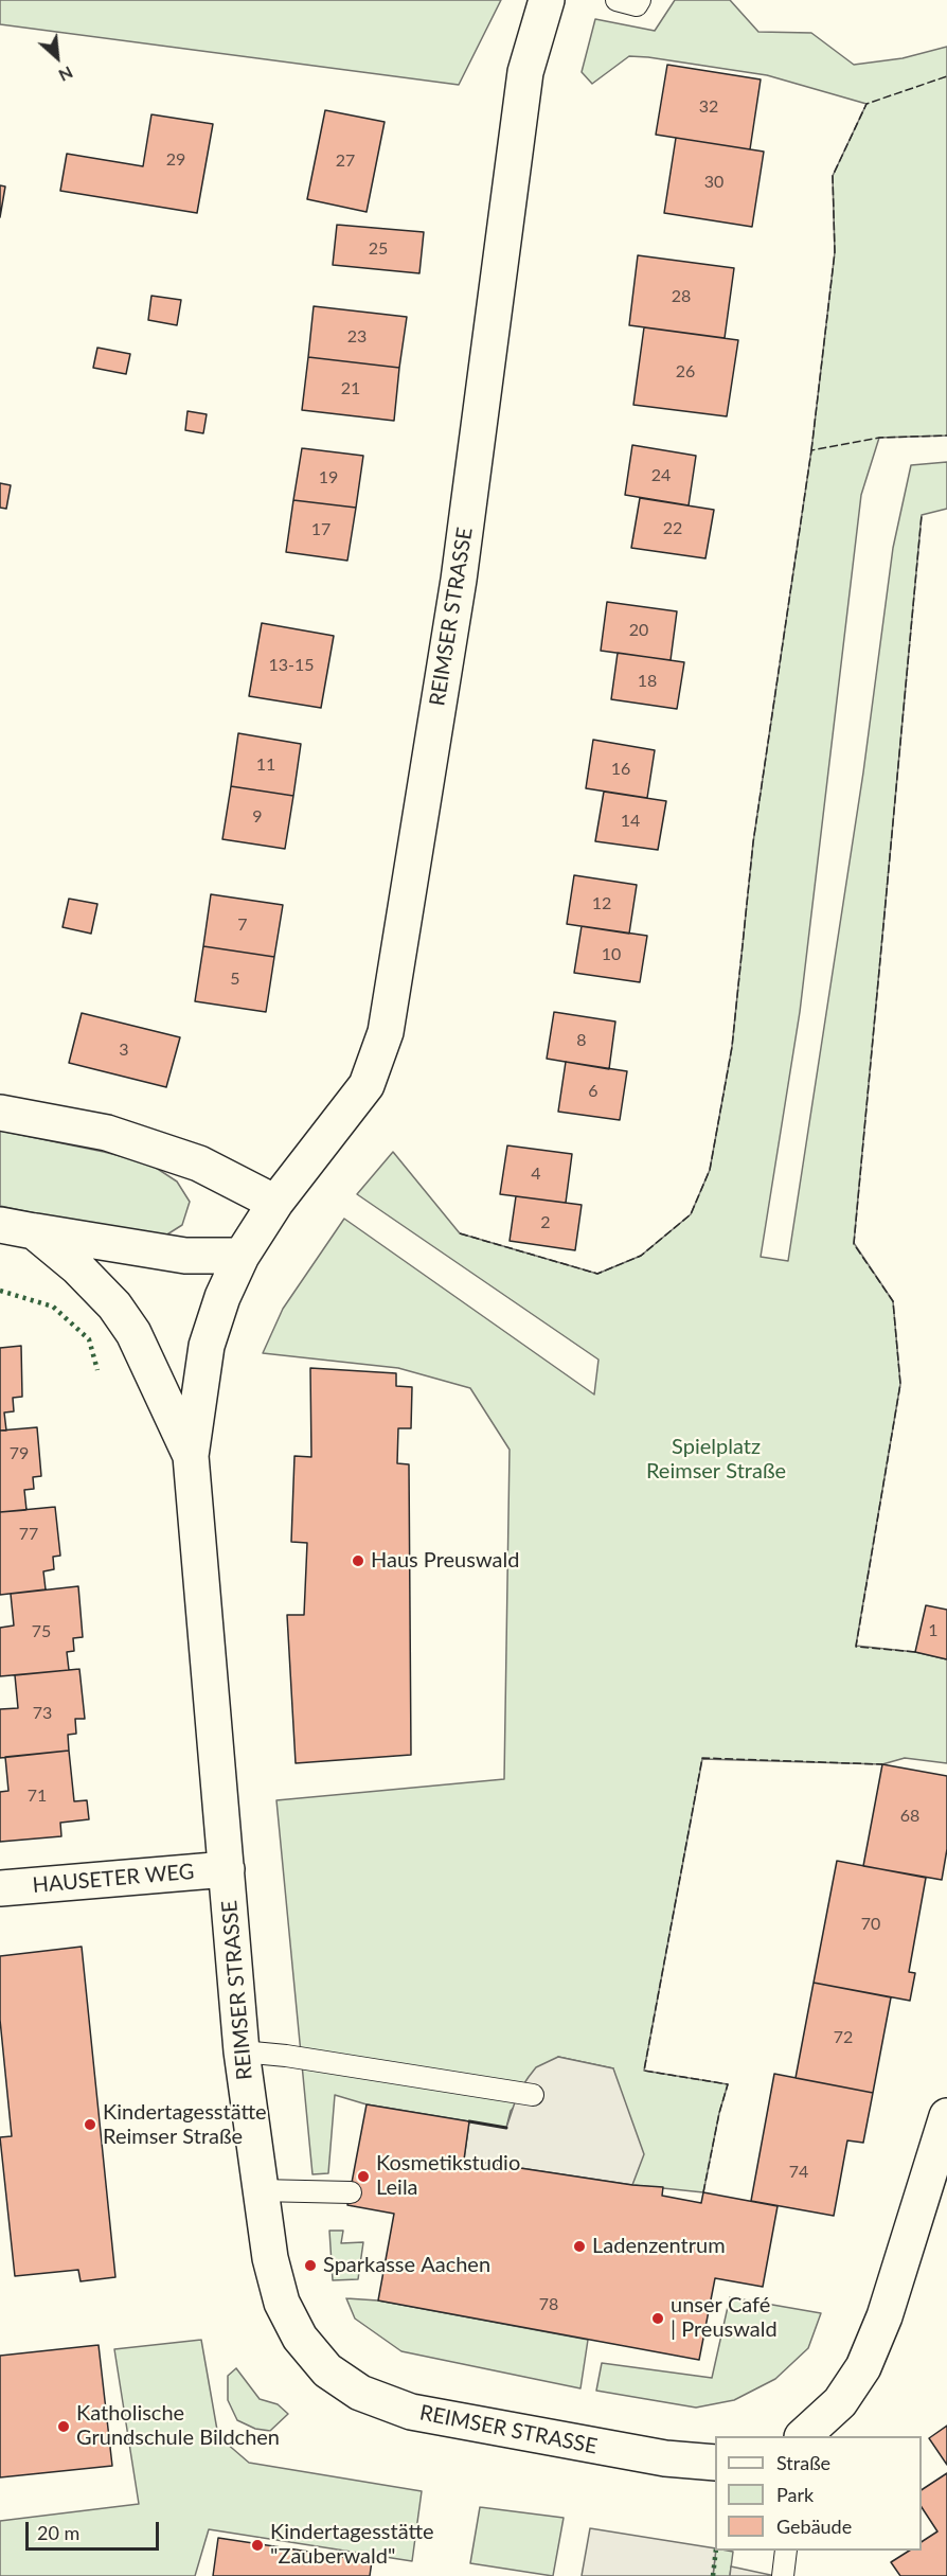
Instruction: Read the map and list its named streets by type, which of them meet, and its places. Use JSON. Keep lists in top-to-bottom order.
{
  "streets": {
    "street": ["REIMSER STRASSE", "HAUSETER WEG"]
  },
  "crossings": [
    ["REIMSER STRASSE", "HAUSETER WEG"]
  ],
  "parks": ["Spielplatz Reimser Straße"],
  "places": [
    "Haus Preuswald",
    "Kindertagesstätte Reimser Straße",
    "Kosmetikstudio Leila",
    "Ladenzentrum",
    "Sparkasse Aachen",
    "unser Café | Preuswald",
    "Katholische Grundschule Bildchen",
    "Kindertagesstätte \"Zauberwald\""
  ],
  "house_numbers": [
    "32",
    "29",
    "27",
    "30",
    "25",
    "28",
    "23",
    "26",
    "21",
    "24",
    "19",
    "22",
    "17",
    "20",
    "13-15",
    "18",
    "11",
    "16",
    "9",
    "14",
    "12",
    "7",
    "10",
    "5",
    "8",
    "3",
    "6",
    "4",
    "2",
    "79",
    "77",
    "1",
    "75",
    "73",
    "71",
    "68",
    "70",
    "72",
    "74",
    "78"
  ],
  "legend": ["Straße", "Park", "Gebäude"],
  "scale_bar": "20 m",
  "north": "bottom right"
}
